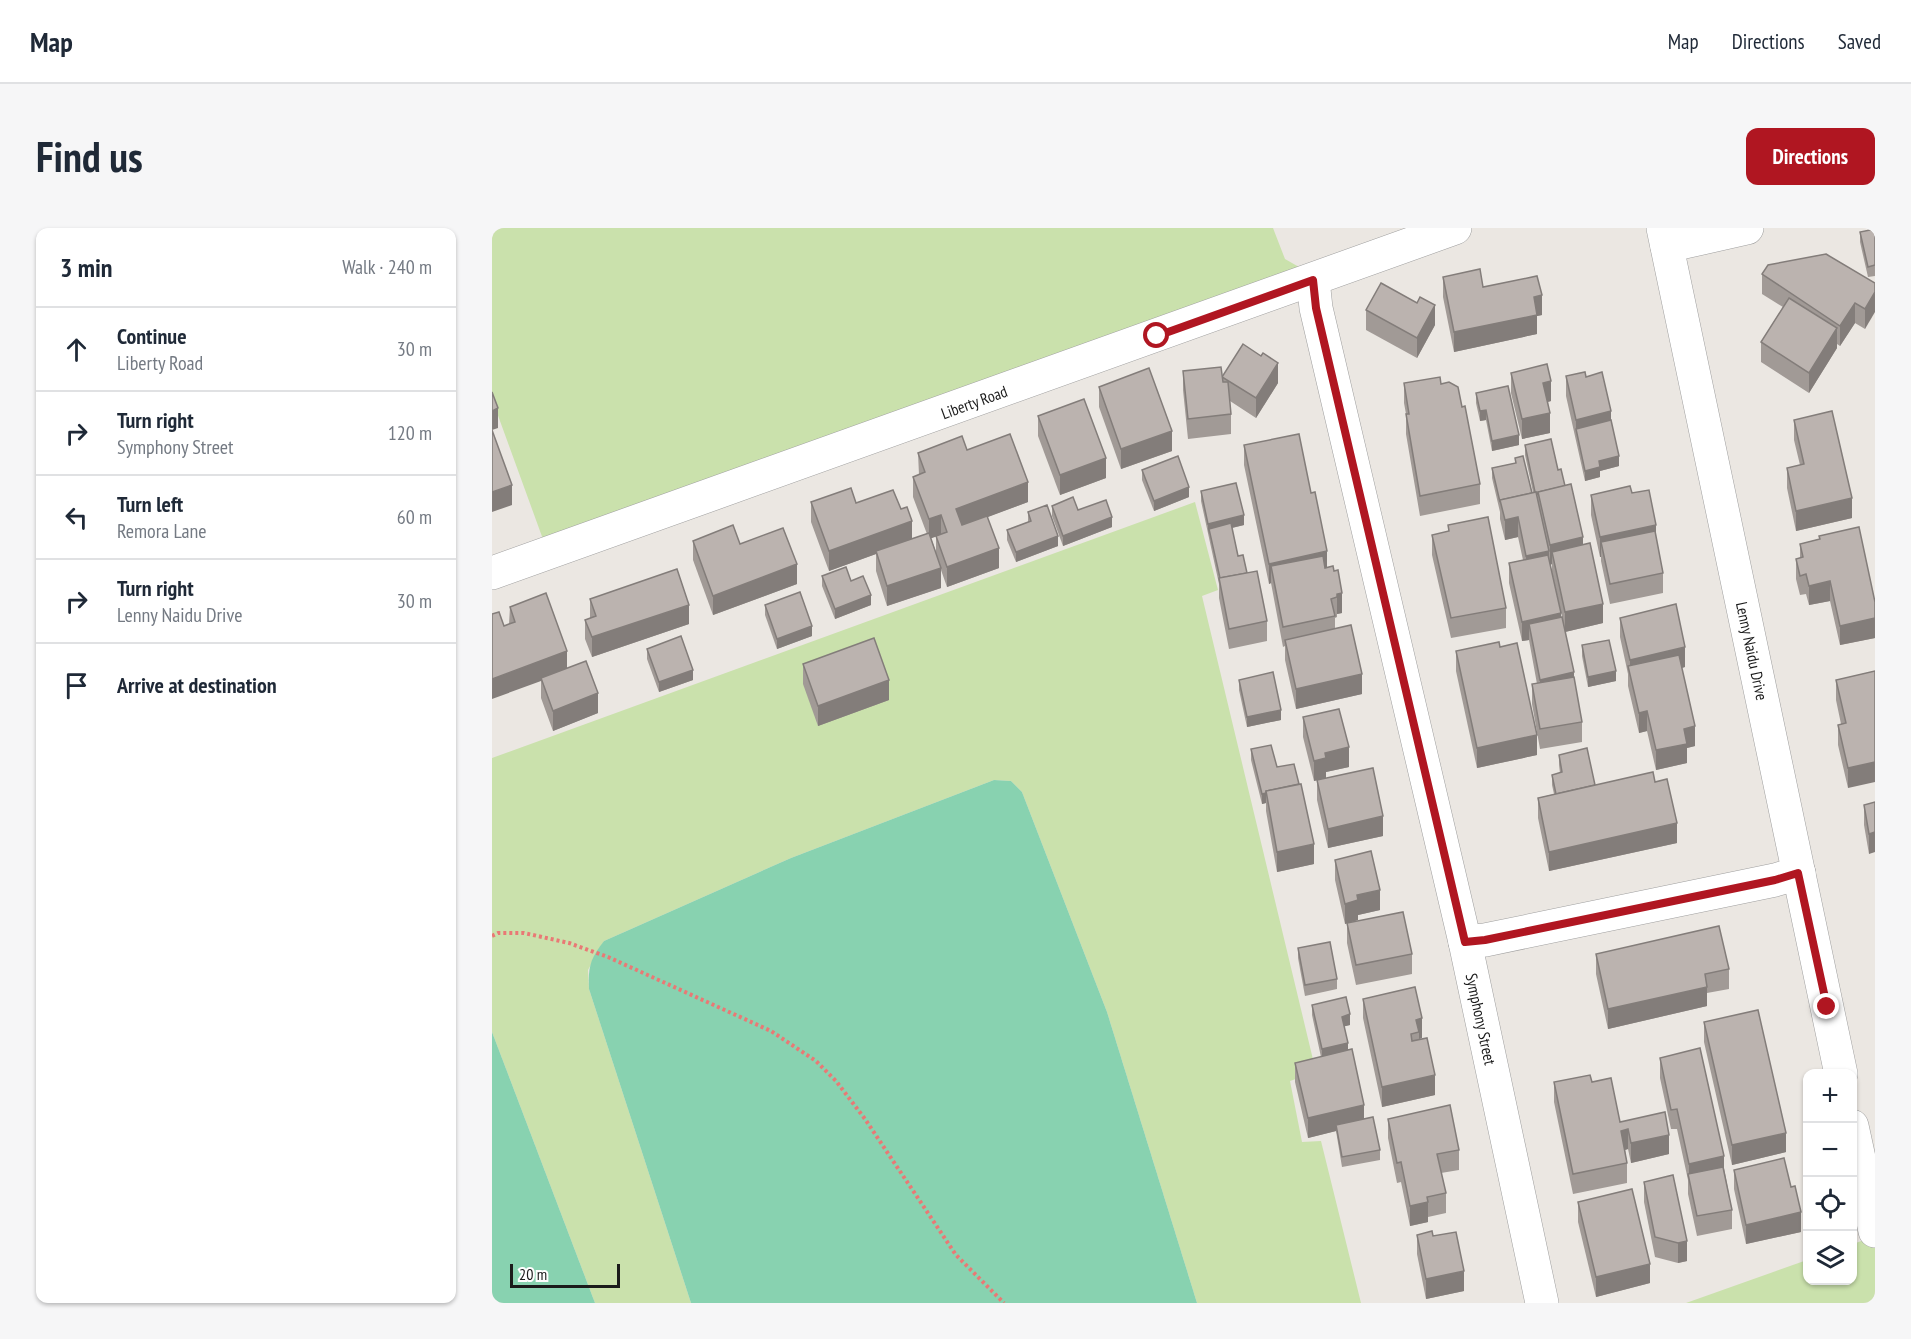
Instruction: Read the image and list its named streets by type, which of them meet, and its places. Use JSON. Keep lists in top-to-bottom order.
{
  "streets": {
    "street": ["Liberty Road", "Lenny Naidu Drive", "Symphony Street"]
  },
  "crossings": [
    ["Liberty Road", "Symphony Street"]
  ],
  "scale_bar": "20 m",
  "page": {
    "header": "Map",
    "nav": ["Map", "Directions", "Saved"],
    "buttons": "Directions",
    "title": "Find us",
    "heading": ["3 min", "Walk · 240 m"],
    "list": [
      ["Continue", "Liberty Road", "30 m"],
      ["Turn right", "Symphony Street", "120 m"],
      ["Turn left", "Remora Lane", "60 m"],
      ["Turn right", "Lenny Naidu Drive", "30 m"],
      "Arrive at destination"
    ],
    "map_buttons": ["+", "−"],
    "scale": "20 m"
  }
}
